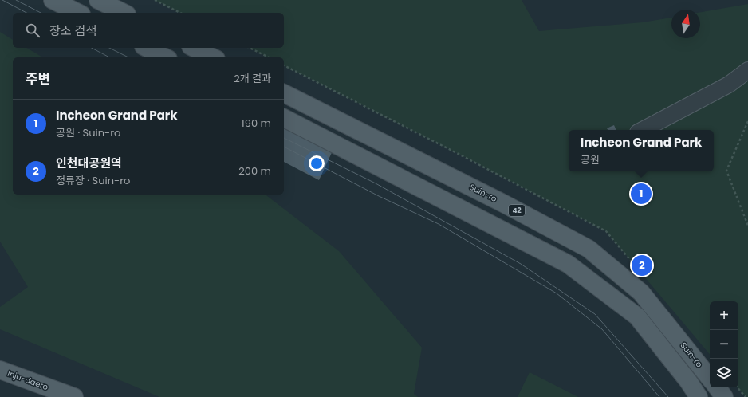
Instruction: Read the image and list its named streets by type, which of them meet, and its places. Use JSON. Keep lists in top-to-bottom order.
{
  "streets": {
    "main road": ["Suin-ro", "42", "Inju-daero"]
  },
  "north": "top",
  "page": {
    "search": "장소 검색",
    "heading": ["주변", "2개 결과"],
    "list": [
      {
        "mark": "1",
        "name": "Incheon Grand Park",
        "note": "공원 · Suin-ro",
        "value": "190 m"
      },
      {
        "mark": "2",
        "name": "인천대공원역",
        "note": "정류장 · Suin-ro",
        "value": "200 m"
      }
    ],
    "popup": ["Incheon Grand Park", "공원"],
    "pins": ["1", "2"],
    "map_buttons": ["+", "−"]
  }
}
